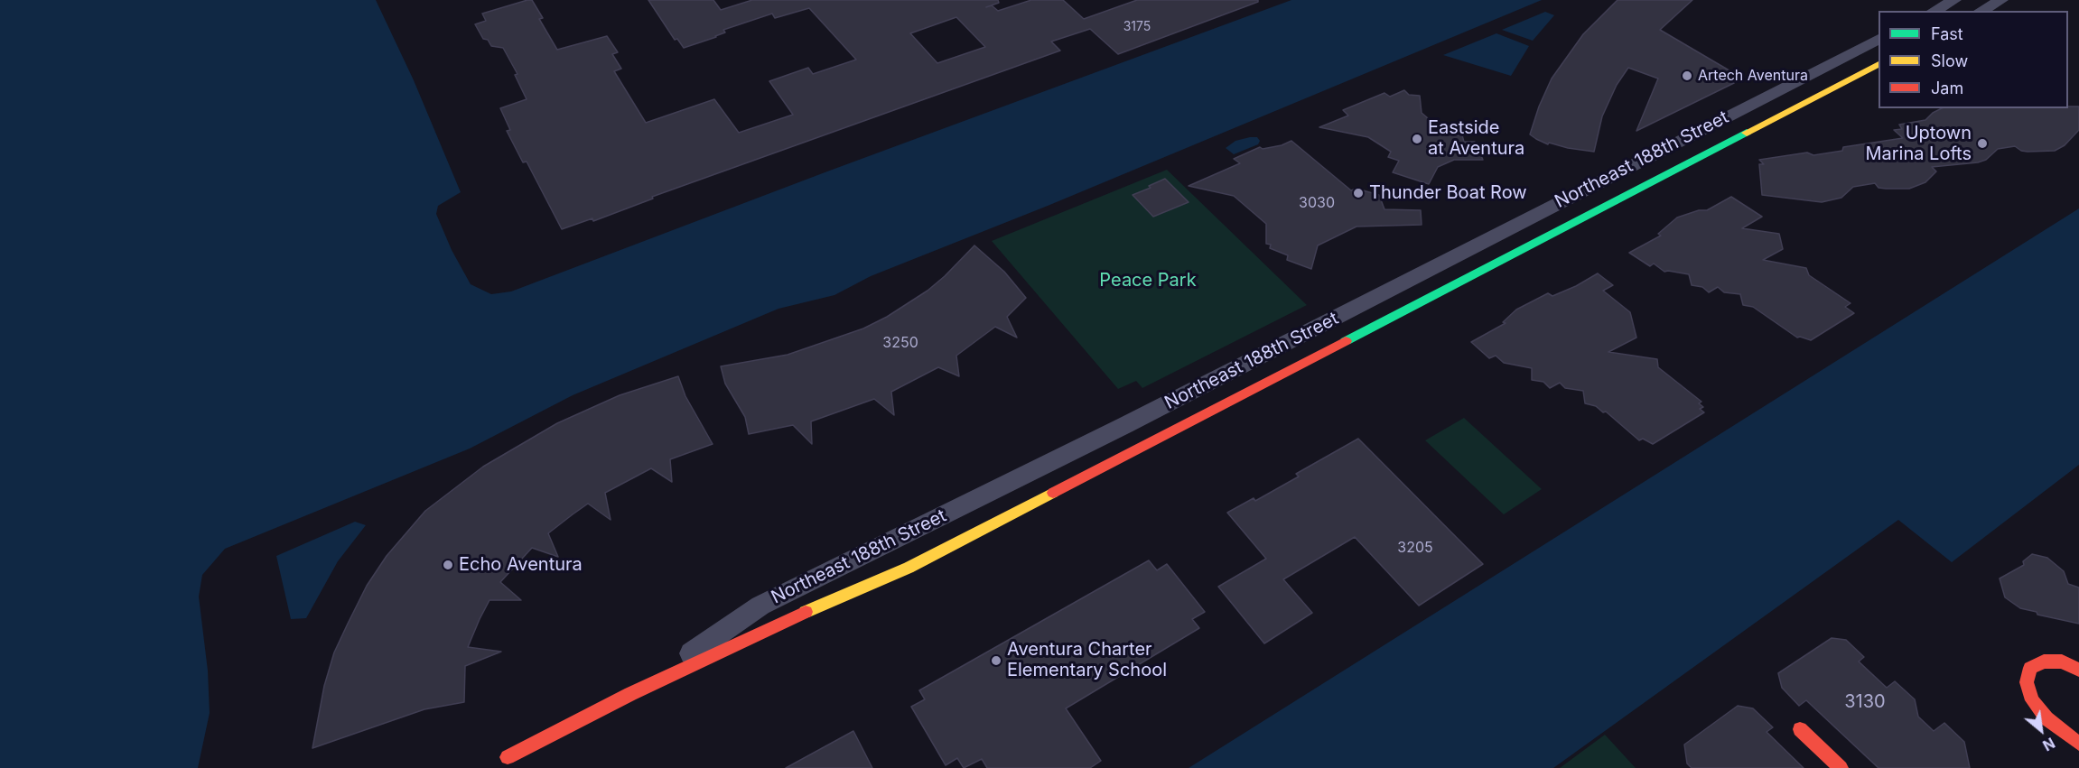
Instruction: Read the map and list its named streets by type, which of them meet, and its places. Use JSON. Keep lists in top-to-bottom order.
{
  "streets": {
    "street": ["Northeast 188th Street"]
  },
  "parks": ["Peace Park"],
  "places": [
    "Artech Aventura",
    "Eastside at Aventura",
    "Uptown Marina Lofts",
    "Thunder Boat Row",
    "Echo Aventura",
    "Aventura Charter Elementary School"
  ],
  "house_numbers": [
    "3175",
    "3030",
    "3250",
    "3205",
    "3130"
  ],
  "legend": ["Fast", "Slow", "Jam"],
  "north": "bottom right"
}
